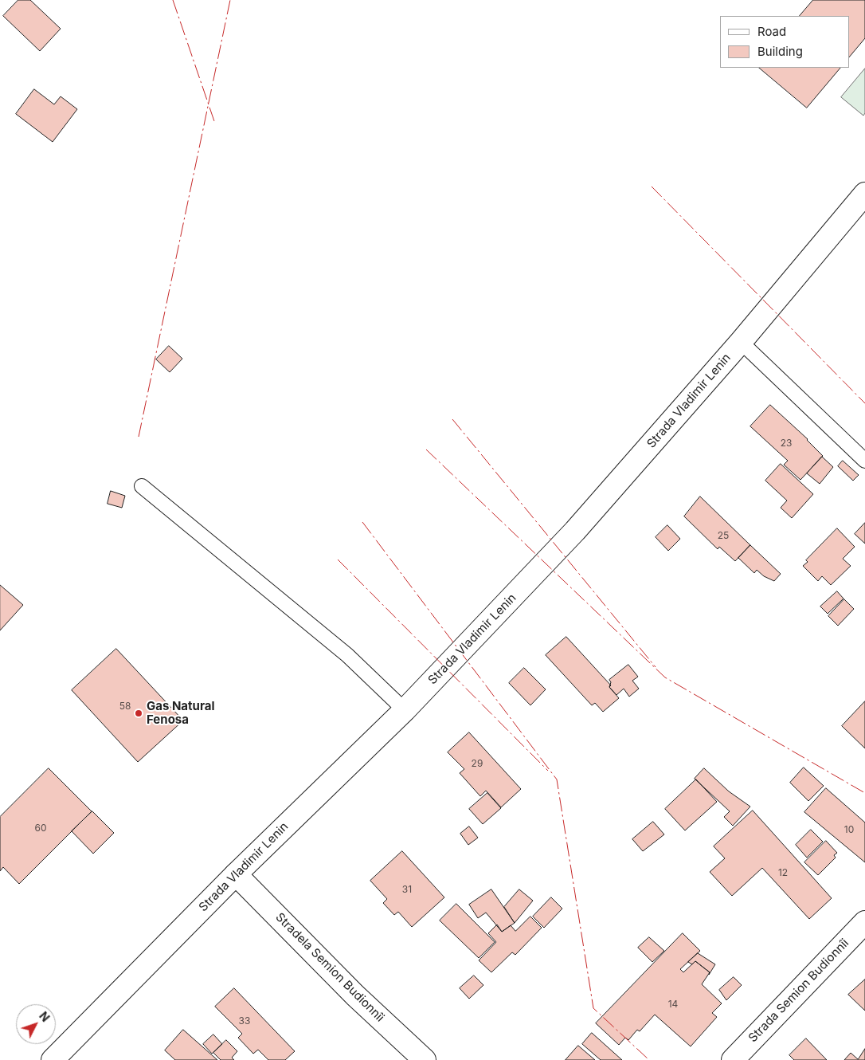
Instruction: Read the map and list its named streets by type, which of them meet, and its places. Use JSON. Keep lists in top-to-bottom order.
{
  "streets": {
    "main road": ["Strada Vladimir Lenin", "Stradela Semion Budionnîi", "Strada Semion Budionnîi"]
  },
  "crossings": [
    ["Strada Vladimir Lenin", "Stradela Semion Budionnîi"]
  ],
  "places": ["Gas Natural Fenosa"],
  "house_numbers": [
    "23",
    "25",
    "58",
    "29",
    "60",
    "10",
    "12",
    "31",
    "14",
    "33"
  ],
  "legend": ["Road", "Building"],
  "north": "top right"
}
